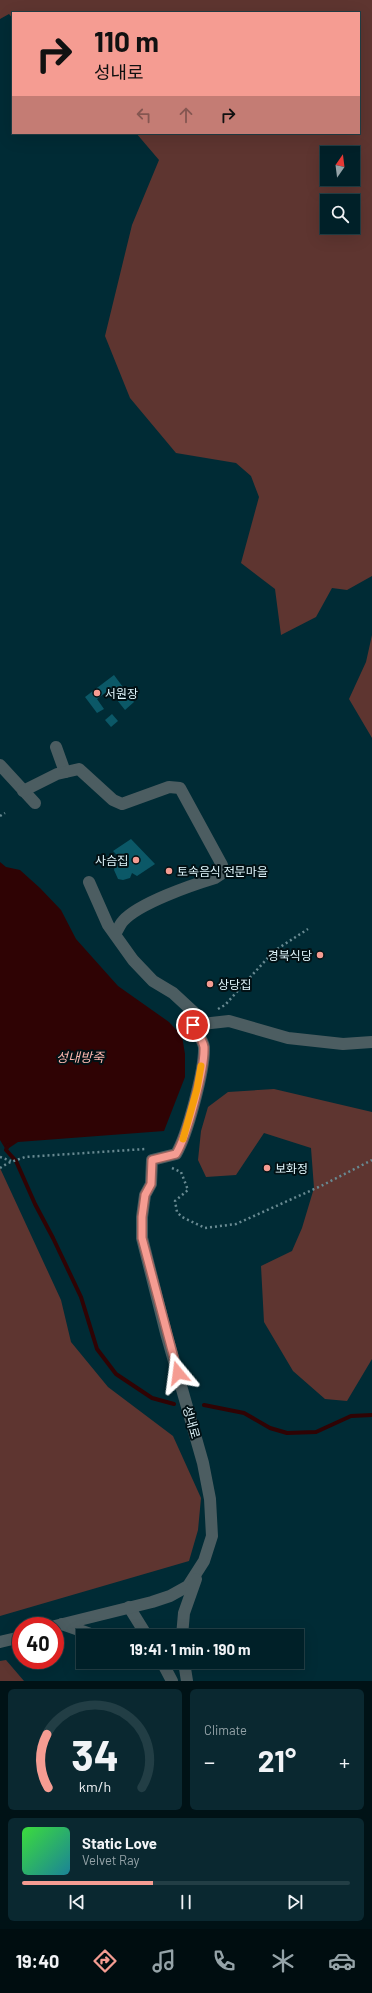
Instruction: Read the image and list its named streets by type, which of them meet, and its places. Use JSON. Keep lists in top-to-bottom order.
{
  "streets": {
    "street": ["성내로"]
  },
  "water": ["성내방죽"],
  "places": [
    "서원장",
    "사슴집",
    "토속음식 전문마을",
    "경북식당",
    "상당집",
    "보화정"
  ],
  "north": "top",
  "page": {
    "turn": ["110 m", "성내로"],
    "limit": "40",
    "trip": "19:41 · 1 min · 190 m",
    "tile": "Climate",
    "heat": ["−", "21°", "+"],
    "song": ["Static Love", "Velvet Ray"],
    "tabs": "19:40",
    "gauge": ["34", "km/h"]
  }
}
